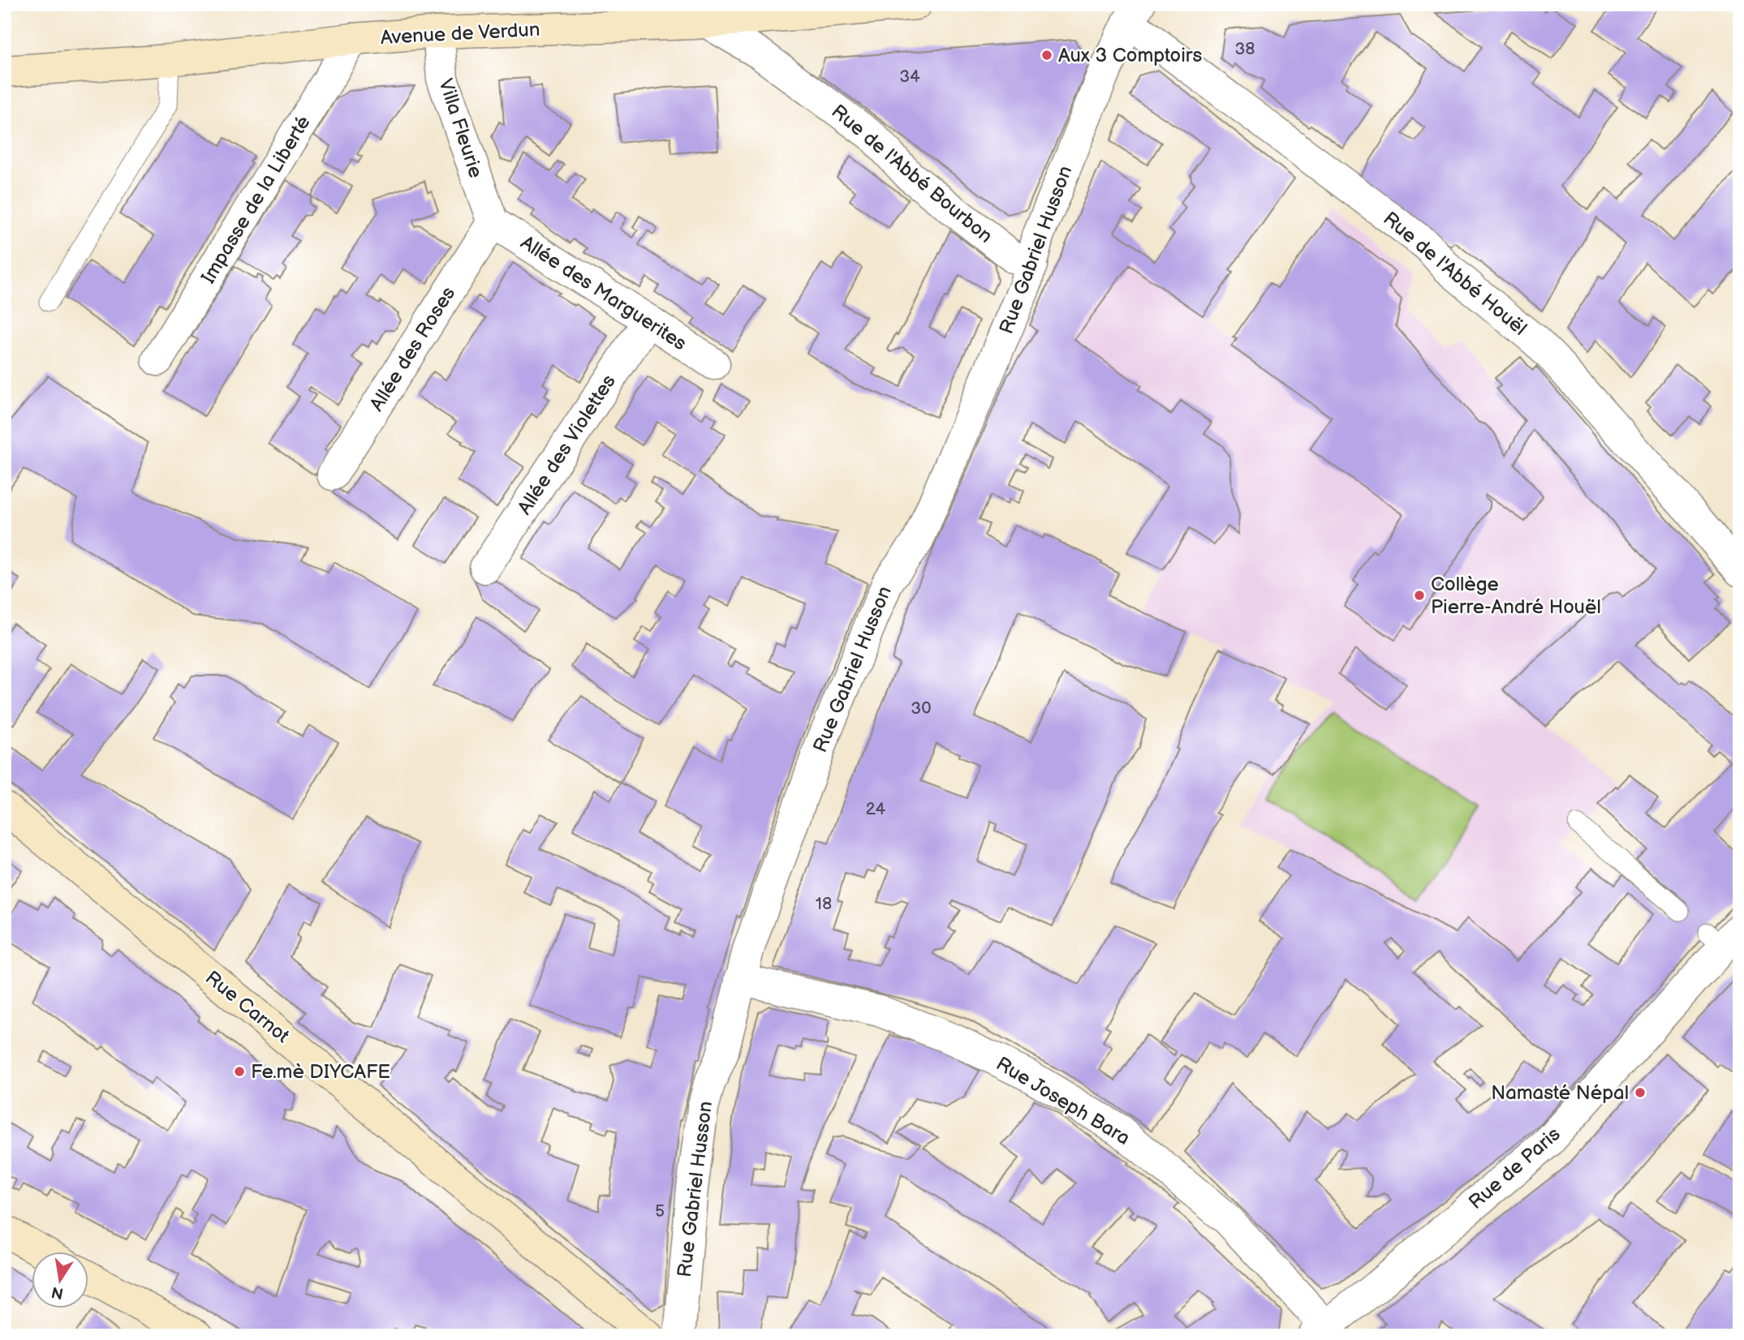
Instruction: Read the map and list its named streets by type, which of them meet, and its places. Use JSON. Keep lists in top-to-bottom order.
{
  "streets": {
    "main road": ["Avenue de Verdun", "Rue Carnot"],
    "street": [
      "Villa Fleurie",
      "Rue de l'Abbé Bourbon",
      "Impasse de la Liberté",
      "Rue Gabriel Husson",
      "Rue de l'Abbé Houël",
      "Allée des Marguerites",
      "Allée des Roses",
      "Allée des Violettes",
      "Rue Joseph Bara",
      "Rue de Paris"
    ]
  },
  "crossings": [
    ["Avenue de Verdun", "Villa Fleurie"],
    ["Avenue de Verdun", "Rue de l'Abbé Bourbon"],
    ["Avenue de Verdun", "Impasse de la Liberté"],
    ["Villa Fleurie", "Allée des Marguerites"],
    ["Villa Fleurie", "Allée des Roses"],
    ["Rue de l'Abbé Bourbon", "Rue Gabriel Husson"],
    ["Rue Gabriel Husson", "Rue de l'Abbé Houël"],
    ["Rue Gabriel Husson", "Rue Joseph Bara"],
    ["Allée des Marguerites", "Allée des Roses"],
    ["Allée des Marguerites", "Allée des Violettes"],
    ["Rue Joseph Bara", "Rue de Paris"]
  ],
  "places": [
    "Aux 3 Comptoirs",
    "Collège Pierre-André Houël",
    "Fe.mè DIYCAFE",
    "Namasté Népal"
  ],
  "house_numbers": [
    "38",
    "34",
    "30",
    "24",
    "18",
    "5"
  ],
  "north": "bottom"
}
